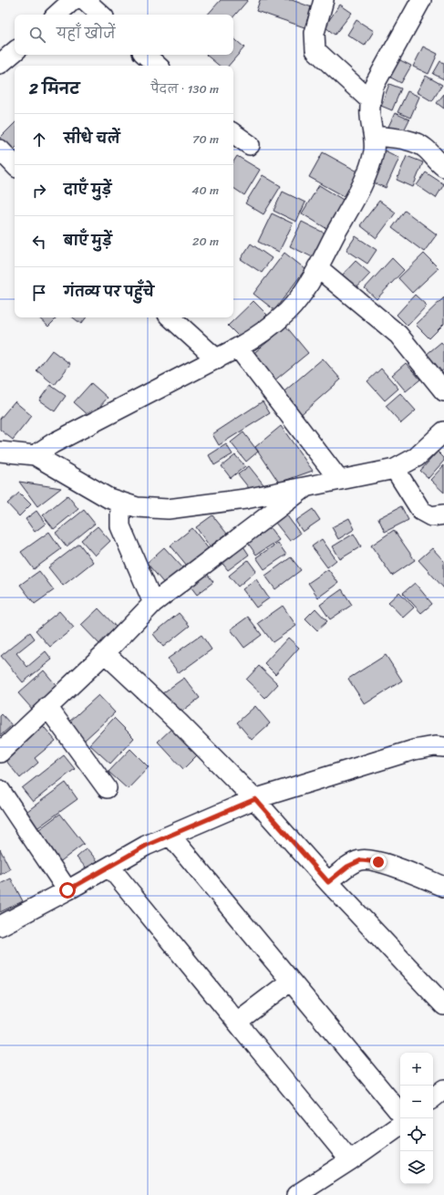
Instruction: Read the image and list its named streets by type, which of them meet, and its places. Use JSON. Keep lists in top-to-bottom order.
{
  "page": {
    "search": "यहाँ खोजें",
    "heading": ["2 मिनट", "पैदल · 130 m"],
    "list": [
      ["सीधे चलें", "70 m"],
      ["दाएँ मुड़ें", "40 m"],
      ["बाएँ मुड़ें", "20 m"],
      "गंतव्य पर पहुँचे"
    ],
    "map_buttons": ["+", "−"]
  }
}
